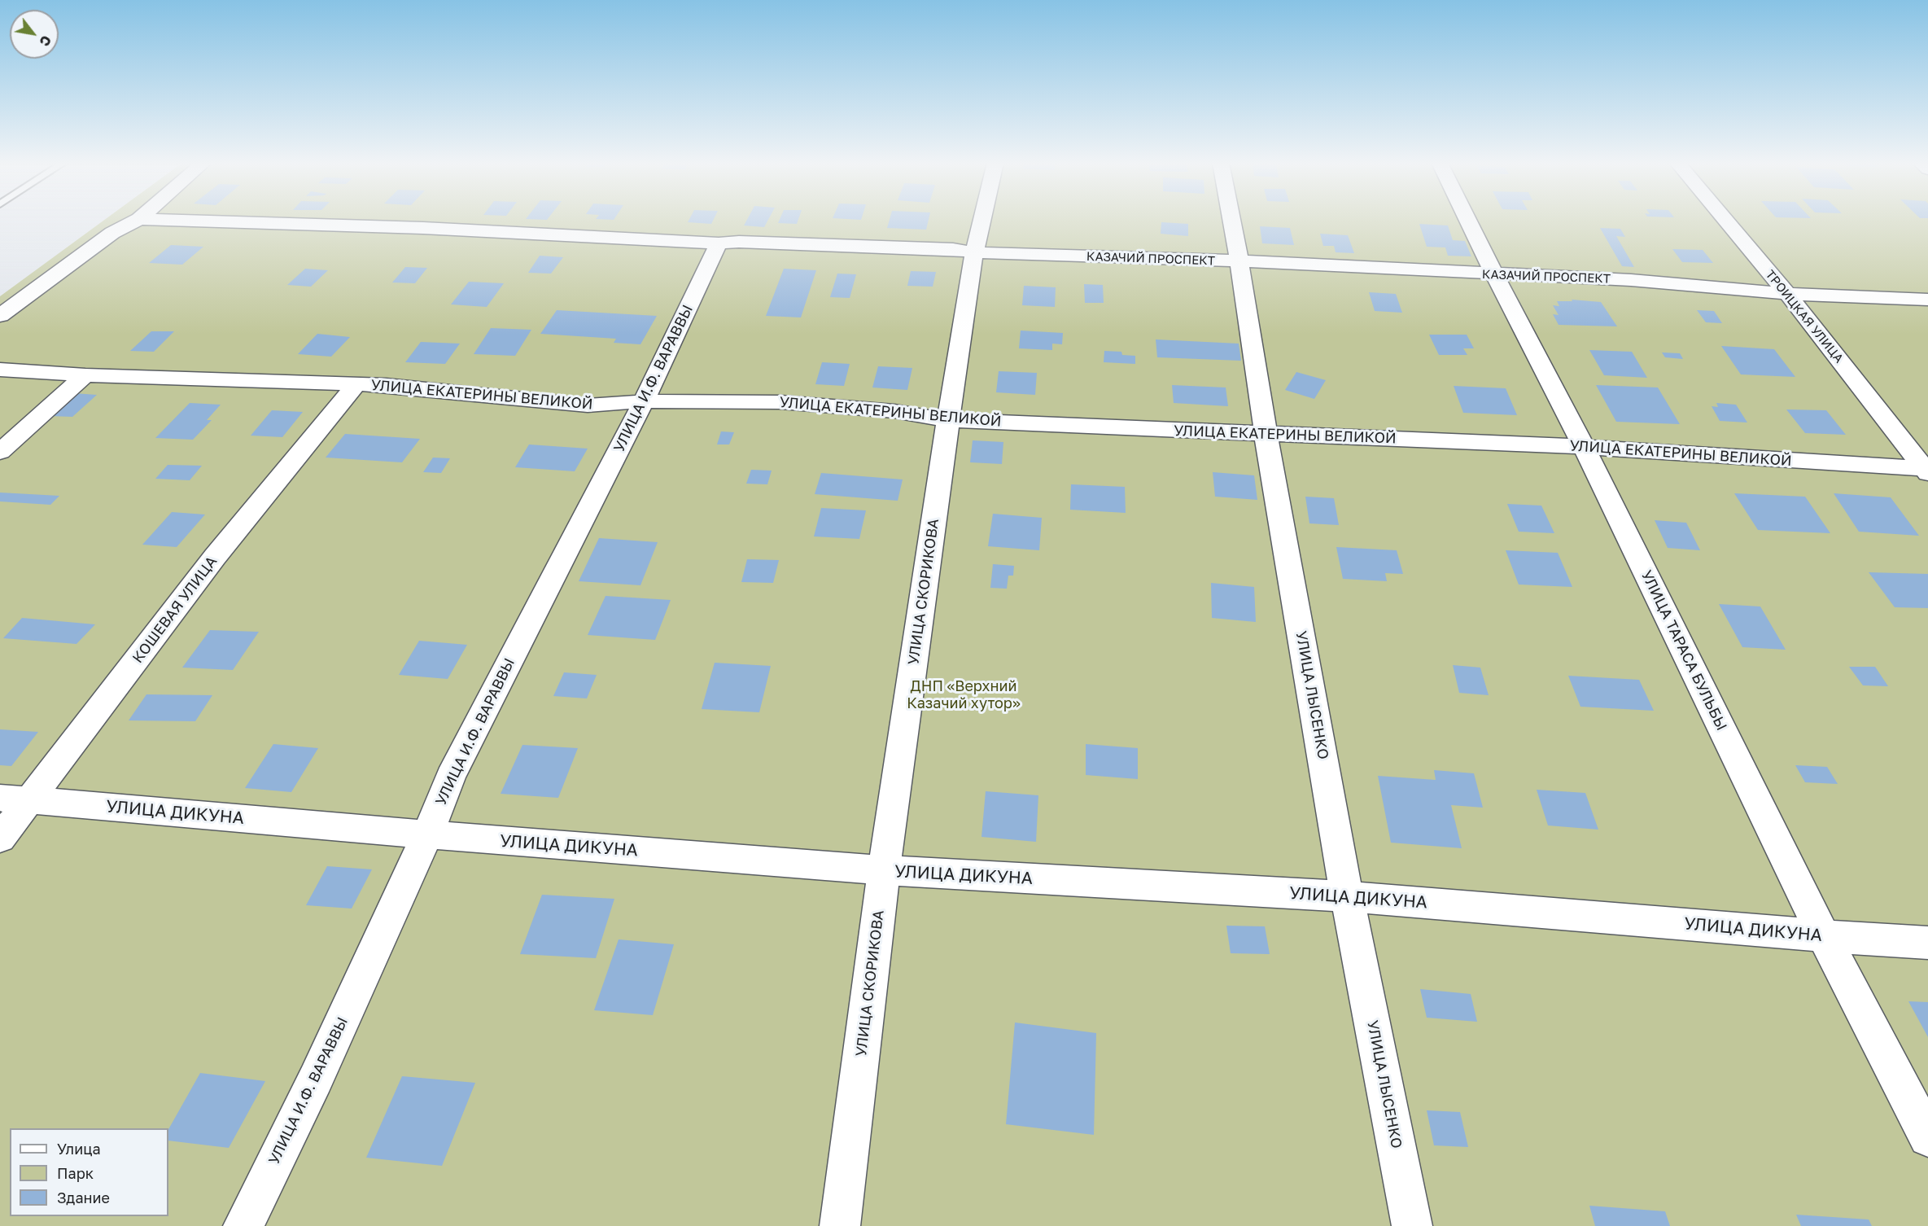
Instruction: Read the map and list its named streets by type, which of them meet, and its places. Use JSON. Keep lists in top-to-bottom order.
{
  "streets": {
    "street": [
      "КАЗАЧИЙ ПРОСПЕКТ",
      "ТРОИЦКАЯ УЛИЦА",
      "УЛИЦА И.Ф. ВАРАВВЫ",
      "УЛИЦА ЕКАТЕРИНЫ ВЕЛИКОЙ",
      "УЛИЦА СКОРИКОВА",
      "КОШЕВАЯ УЛИЦА",
      "УЛИЦА ТАРАСА БУЛЬБЫ",
      "УЛИЦА ЛЫСЕНКО",
      "УЛИЦА ДИКУНА"
    ]
  },
  "crossings": [
    ["КАЗАЧИЙ ПРОСПЕКТ", "ТРОИЦКАЯ УЛИЦА"],
    ["КАЗАЧИЙ ПРОСПЕКТ", "УЛИЦА И.Ф. ВАРАВВЫ"],
    ["КАЗАЧИЙ ПРОСПЕКТ", "УЛИЦА СКОРИКОВА"],
    ["КАЗАЧИЙ ПРОСПЕКТ", "УЛИЦА ТАРАСА БУЛЬБЫ"],
    ["КАЗАЧИЙ ПРОСПЕКТ", "УЛИЦА ЛЫСЕНКО"],
    ["ТРОИЦКАЯ УЛИЦА", "УЛИЦА ЕКАТЕРИНЫ ВЕЛИКОЙ"],
    ["УЛИЦА И.Ф. ВАРАВВЫ", "УЛИЦА ЕКАТЕРИНЫ ВЕЛИКОЙ"],
    ["УЛИЦА И.Ф. ВАРАВВЫ", "УЛИЦА ДИКУНА"],
    ["УЛИЦА ЕКАТЕРИНЫ ВЕЛИКОЙ", "УЛИЦА СКОРИКОВА"],
    ["УЛИЦА ЕКАТЕРИНЫ ВЕЛИКОЙ", "КОШЕВАЯ УЛИЦА"],
    ["УЛИЦА ЕКАТЕРИНЫ ВЕЛИКОЙ", "УЛИЦА ТАРАСА БУЛЬБЫ"],
    ["УЛИЦА ЕКАТЕРИНЫ ВЕЛИКОЙ", "УЛИЦА ЛЫСЕНКО"],
    ["УЛИЦА СКОРИКОВА", "УЛИЦА ДИКУНА"],
    ["КОШЕВАЯ УЛИЦА", "УЛИЦА ДИКУНА"],
    ["УЛИЦА ТАРАСА БУЛЬБЫ", "УЛИЦА ДИКУНА"],
    ["УЛИЦА ЛЫСЕНКО", "УЛИЦА ДИКУНА"]
  ],
  "parks": ["ДНП «Верхний Казачий хутор»"],
  "legend": ["Улица", "Парк", "Здание"],
  "north": "bottom right"
}
